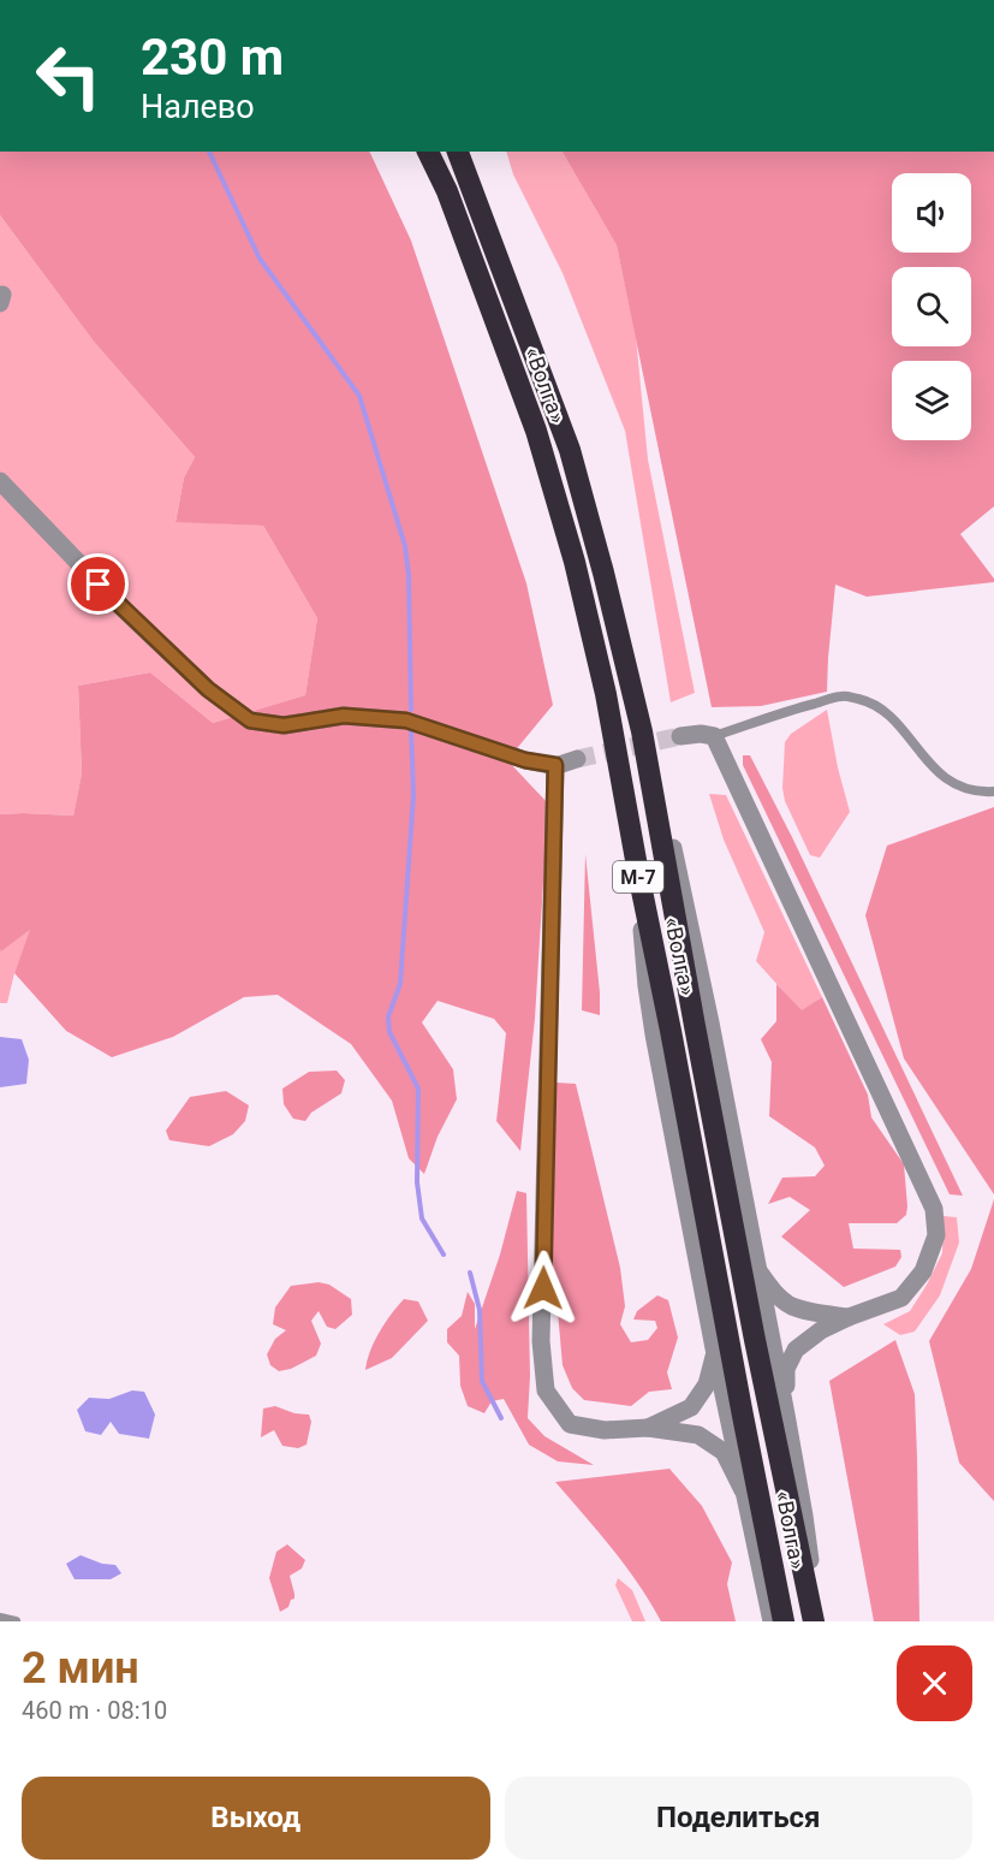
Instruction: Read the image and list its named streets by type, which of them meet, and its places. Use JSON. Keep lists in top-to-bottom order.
{
  "streets": {
    "highway": ["«Волга»", "М-7"]
  },
  "page": {
    "turn": ["230 m", "Налево"],
    "heading": ["2 мин", "460 m · 08:10"],
    "buttons": ["Выход", "Поделиться"]
  }
}
